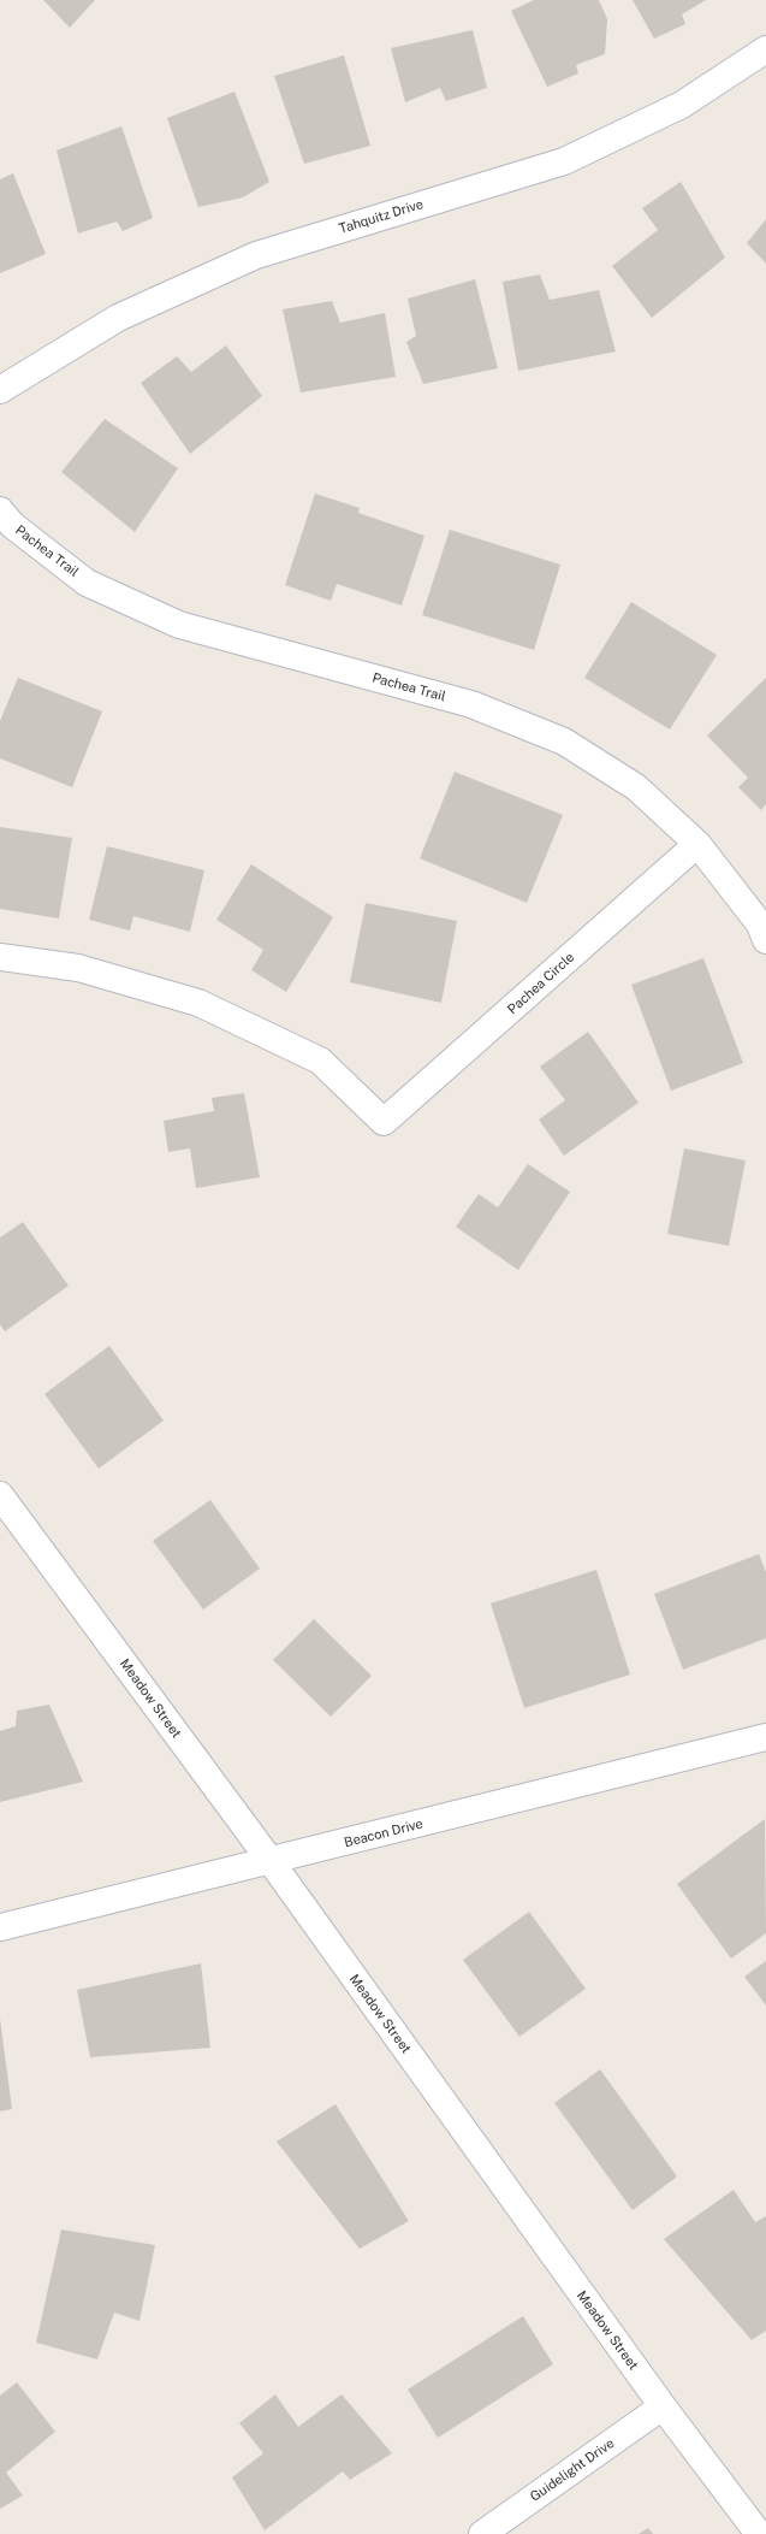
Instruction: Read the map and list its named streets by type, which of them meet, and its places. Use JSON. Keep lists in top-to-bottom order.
{
  "streets": {
    "street": [
      "Tahquitz Drive",
      "Pachea Trail",
      "Pachea Circle",
      "Meadow Street",
      "Beacon Drive",
      "Guidelight Drive"
    ]
  },
  "crossings": [
    ["Pachea Trail", "Pachea Circle"],
    ["Meadow Street", "Beacon Drive"],
    ["Meadow Street", "Guidelight Drive"]
  ]
}
